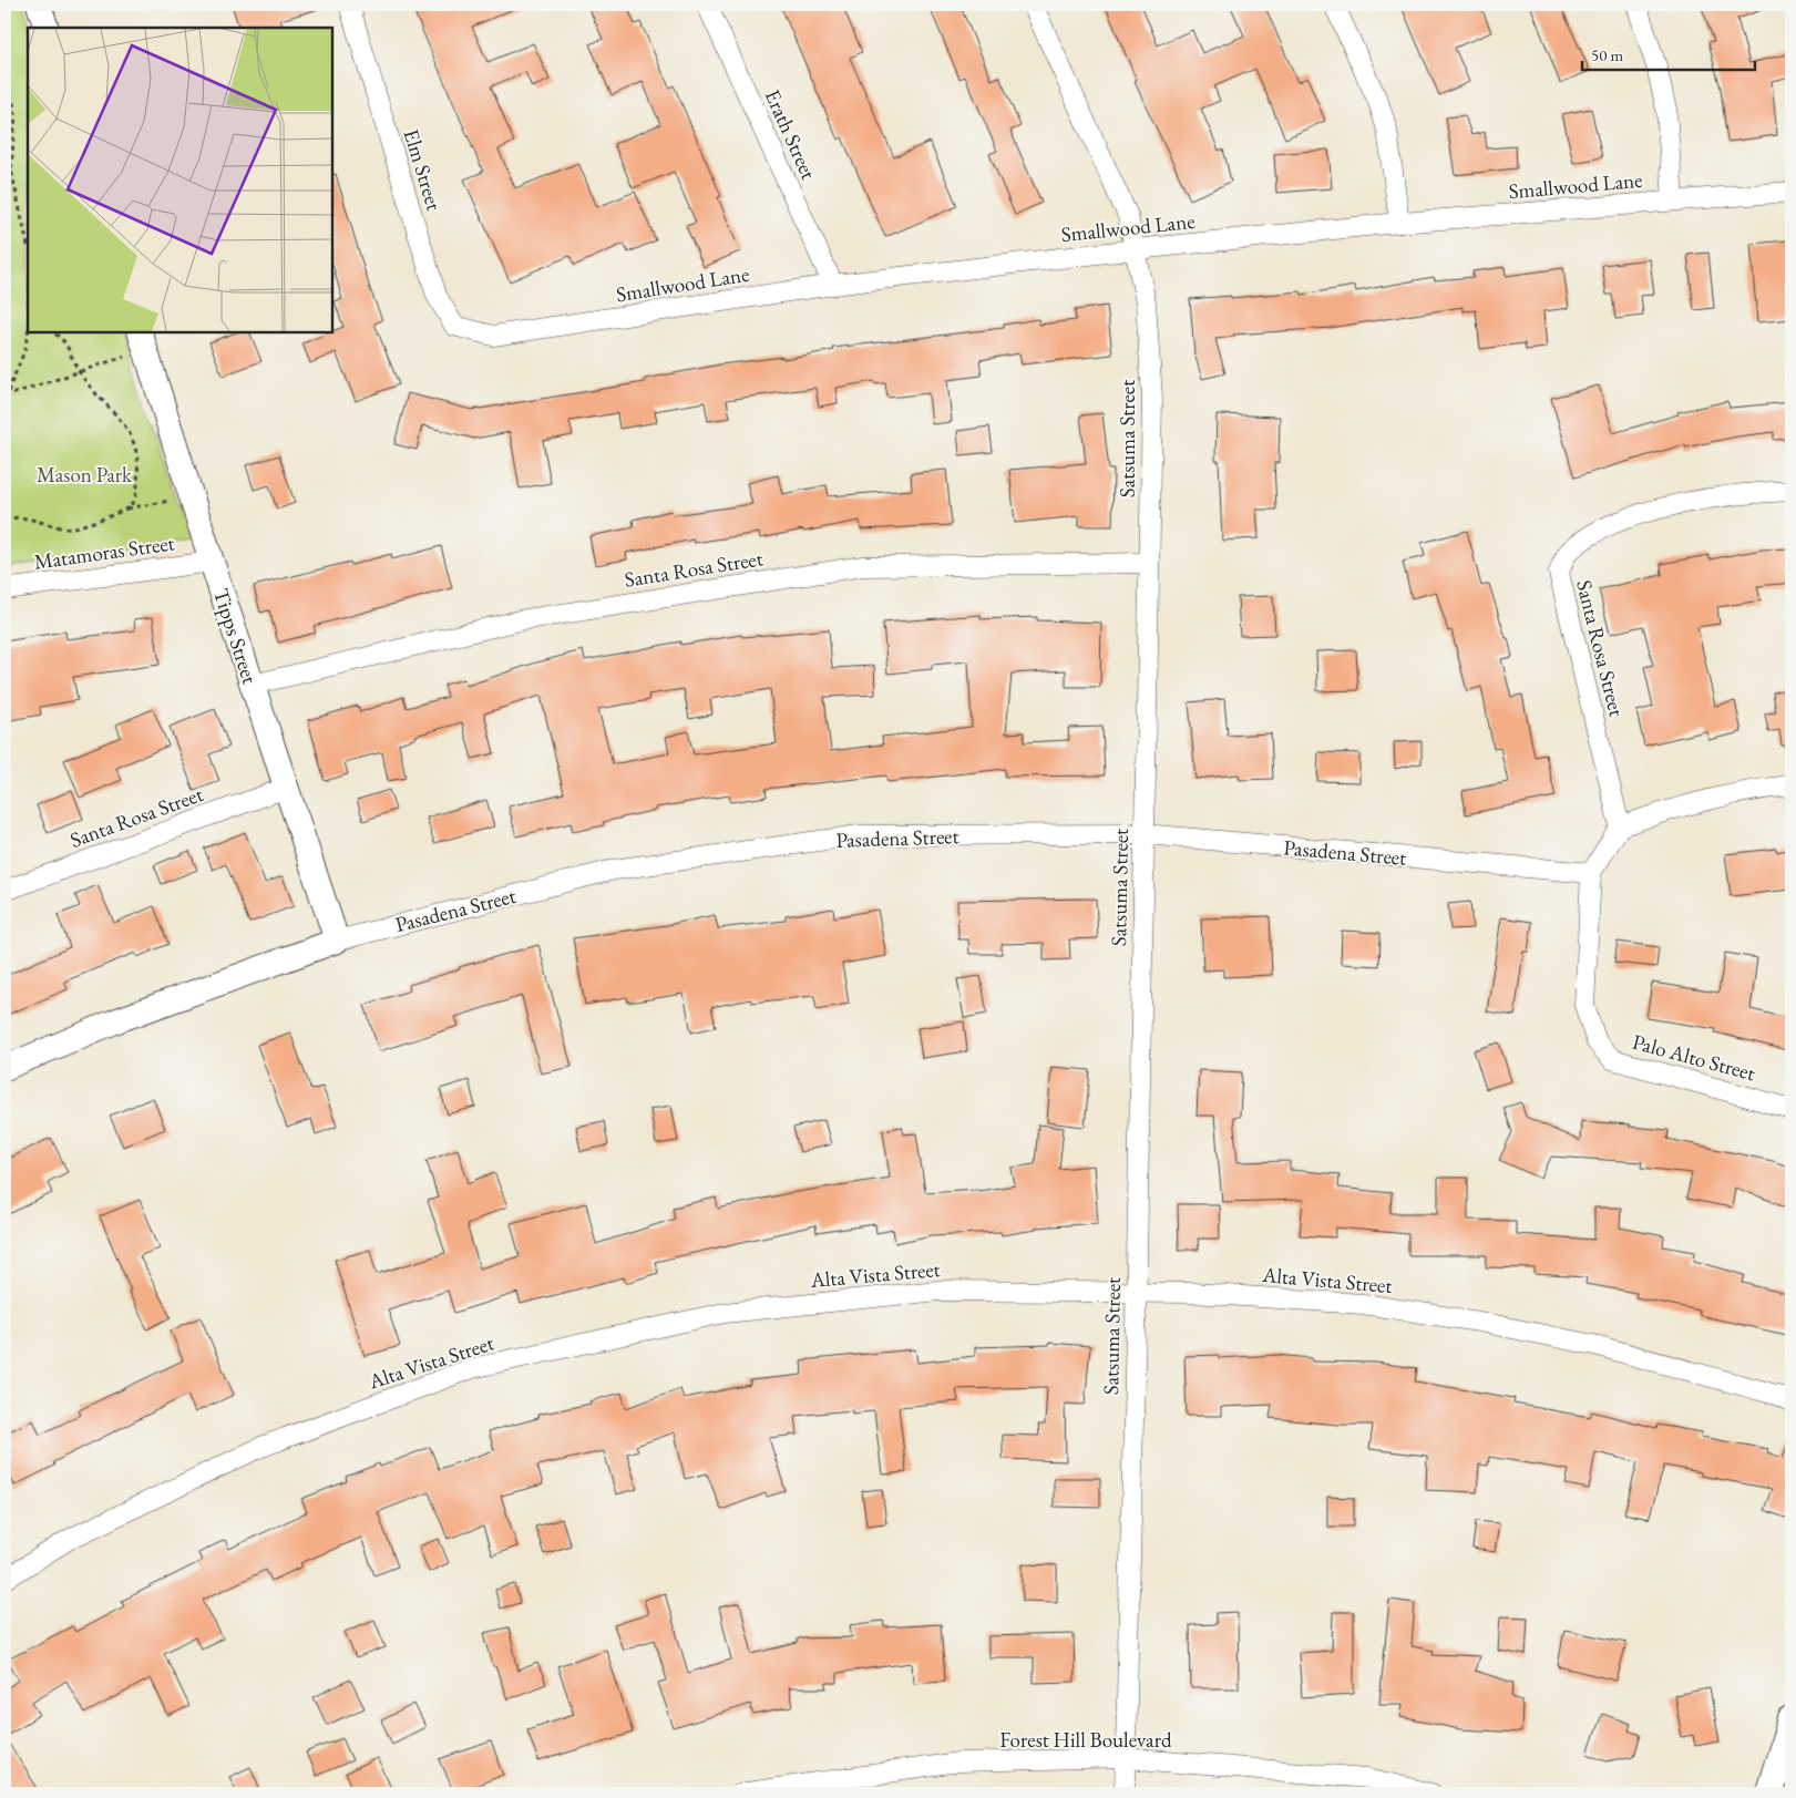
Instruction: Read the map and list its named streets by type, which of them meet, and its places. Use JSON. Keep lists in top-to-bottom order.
{
  "streets": {
    "street": [
      "Erath Street",
      "Elm Street",
      "Smallwood Lane",
      "Satsuma Street",
      "Matamoras Street",
      "Santa Rosa Street",
      "Tipps Street",
      "Pasadena Street",
      "Palo Alto Street",
      "Alta Vista Street",
      "Forest Hill Boulevard"
    ]
  },
  "crossings": [
    ["Erath Street", "Smallwood Lane"],
    ["Elm Street", "Smallwood Lane"],
    ["Smallwood Lane", "Satsuma Street"],
    ["Satsuma Street", "Santa Rosa Street"],
    ["Satsuma Street", "Pasadena Street"],
    ["Satsuma Street", "Alta Vista Street"],
    ["Satsuma Street", "Forest Hill Boulevard"],
    ["Matamoras Street", "Tipps Street"],
    ["Santa Rosa Street", "Tipps Street"],
    ["Tipps Street", "Pasadena Street"],
    ["Pasadena Street", "Palo Alto Street"]
  ],
  "parks": ["Mason Park"],
  "scale_bar": "50 m"
}
